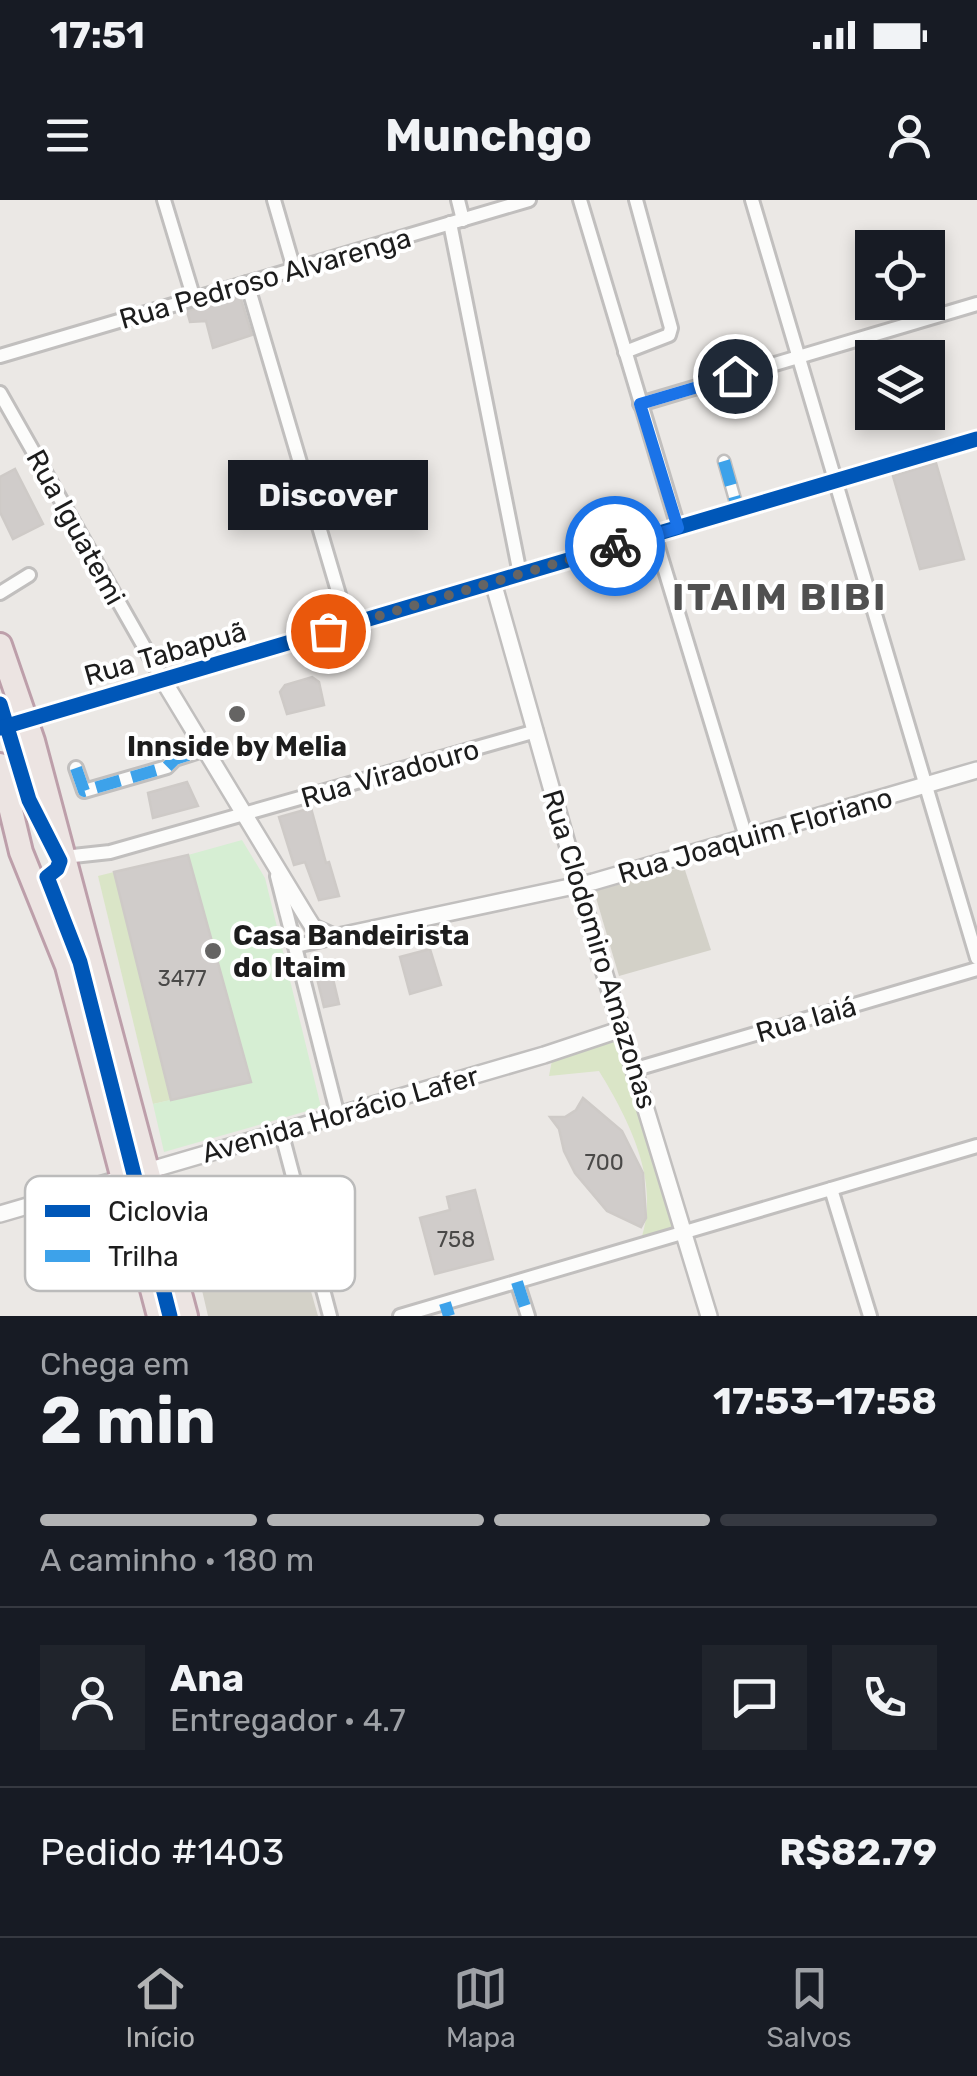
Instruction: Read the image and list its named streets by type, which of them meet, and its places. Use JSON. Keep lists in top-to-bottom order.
{
  "streets": {
    "street": [
      "Rua Pedroso Alvarenga",
      "Rua Iguatemi",
      "Rua Tabapuã",
      "Rua Viradouro",
      "Rua Joaquim Floriano",
      "Rua Clodomiro Amazonas",
      "Rua Iaiá",
      "Avenida Horácio Lafer"
    ]
  },
  "crossings": [
    ["Rua Iguatemi", "Rua Tabapuã"],
    ["Rua Iguatemi", "Rua Viradouro"],
    ["Rua Iguatemi", "Rua Joaquim Floriano"],
    ["Rua Tabapuã", "Rua Clodomiro Amazonas"],
    ["Rua Viradouro", "Rua Clodomiro Amazonas"],
    ["Rua Joaquim Floriano", "Rua Clodomiro Amazonas"],
    ["Rua Clodomiro Amazonas", "Rua Iaiá"],
    ["Rua Clodomiro Amazonas", "Avenida Horácio Lafer"]
  ],
  "districts": ["ITAIM BIBI"],
  "places": ["Discover", "Innside by Melia", "Casa Bandeirista do Itaim"],
  "house_numbers": ["3477", "700", "758"],
  "legend": ["Ciclovia", "Trilha"],
  "page": {
    "status": "17:51",
    "header": "Munchgo",
    "bubble": "Discover",
    "heading": ["2 min", "Chega em", "17:53–17:58"],
    "panel": [
      "Ana",
      "Entregador · 4.7",
      "Pedido #1403",
      "R$82.79"
    ],
    "bar": "A caminho · 180 m",
    "tabs": ["Início", "Mapa", "Salvos"]
  }
}
